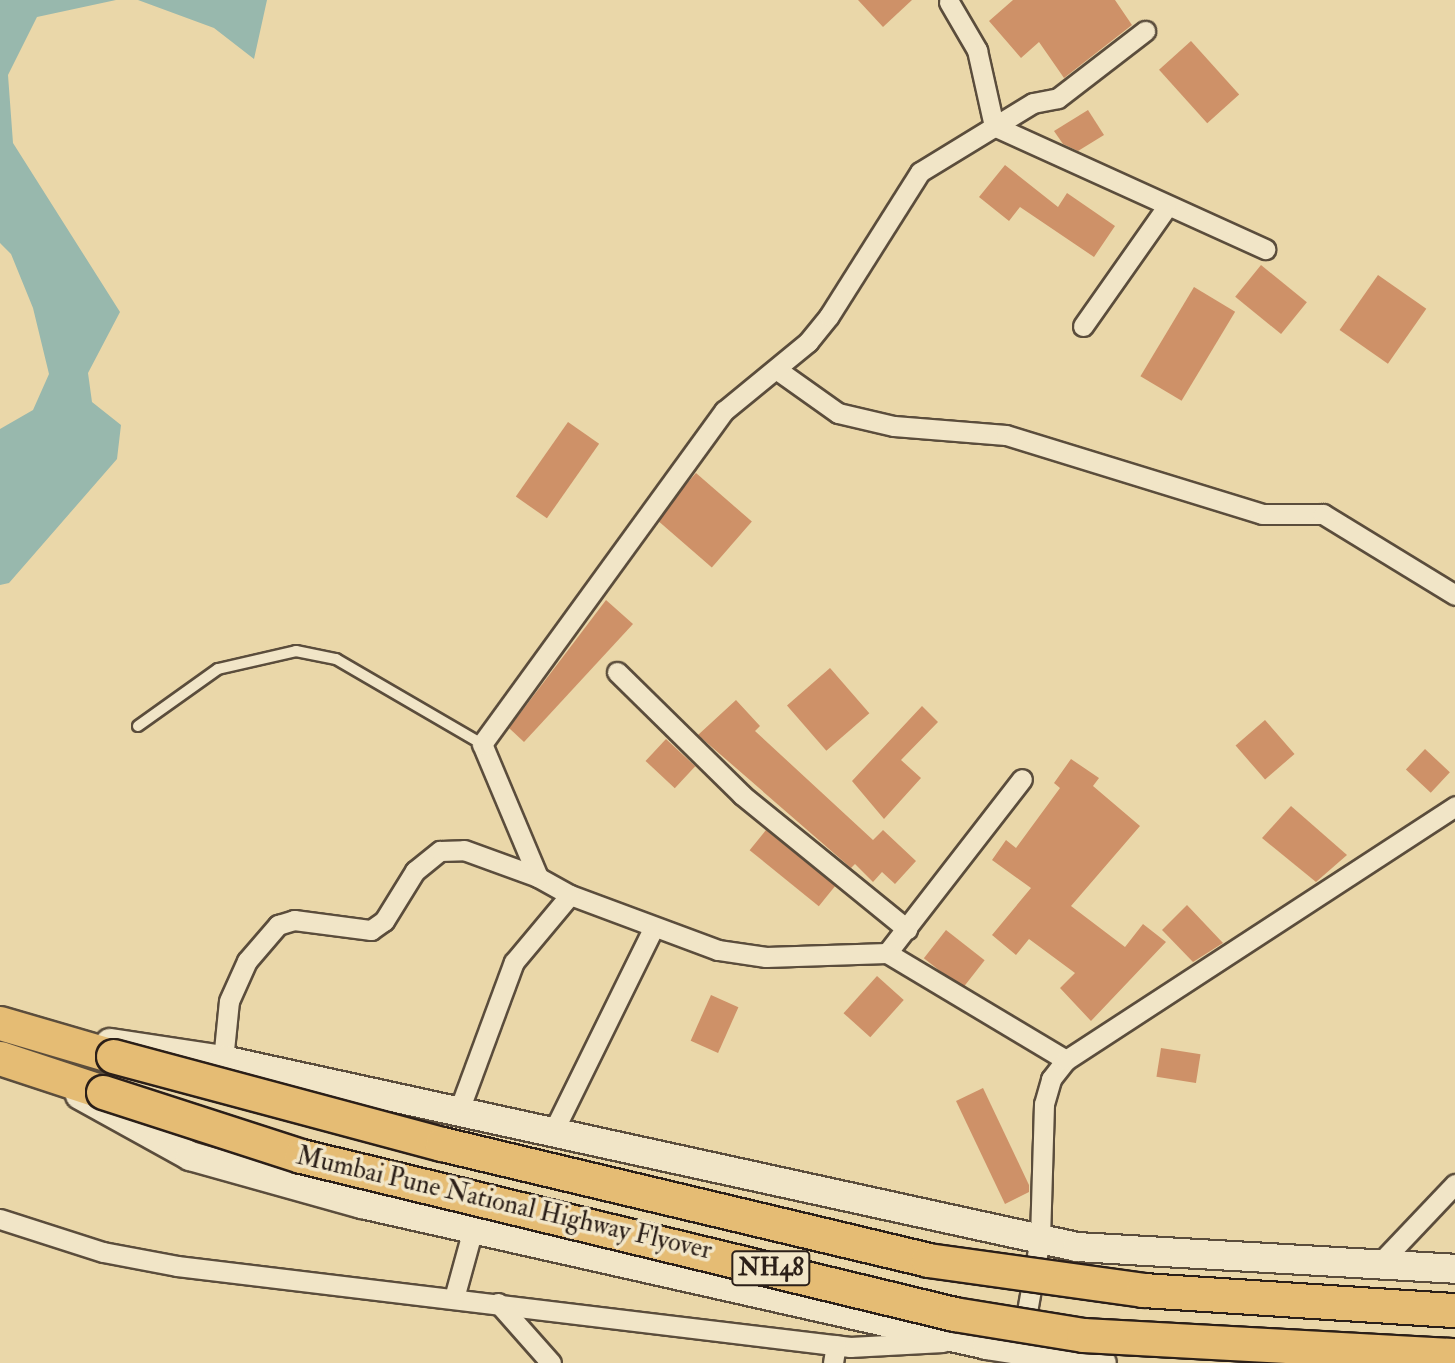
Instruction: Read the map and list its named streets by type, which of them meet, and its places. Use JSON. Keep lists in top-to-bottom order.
{
  "streets": {
    "highway": ["Mumbai Pune National Highway Flyover", "NH48"]
  }
}
